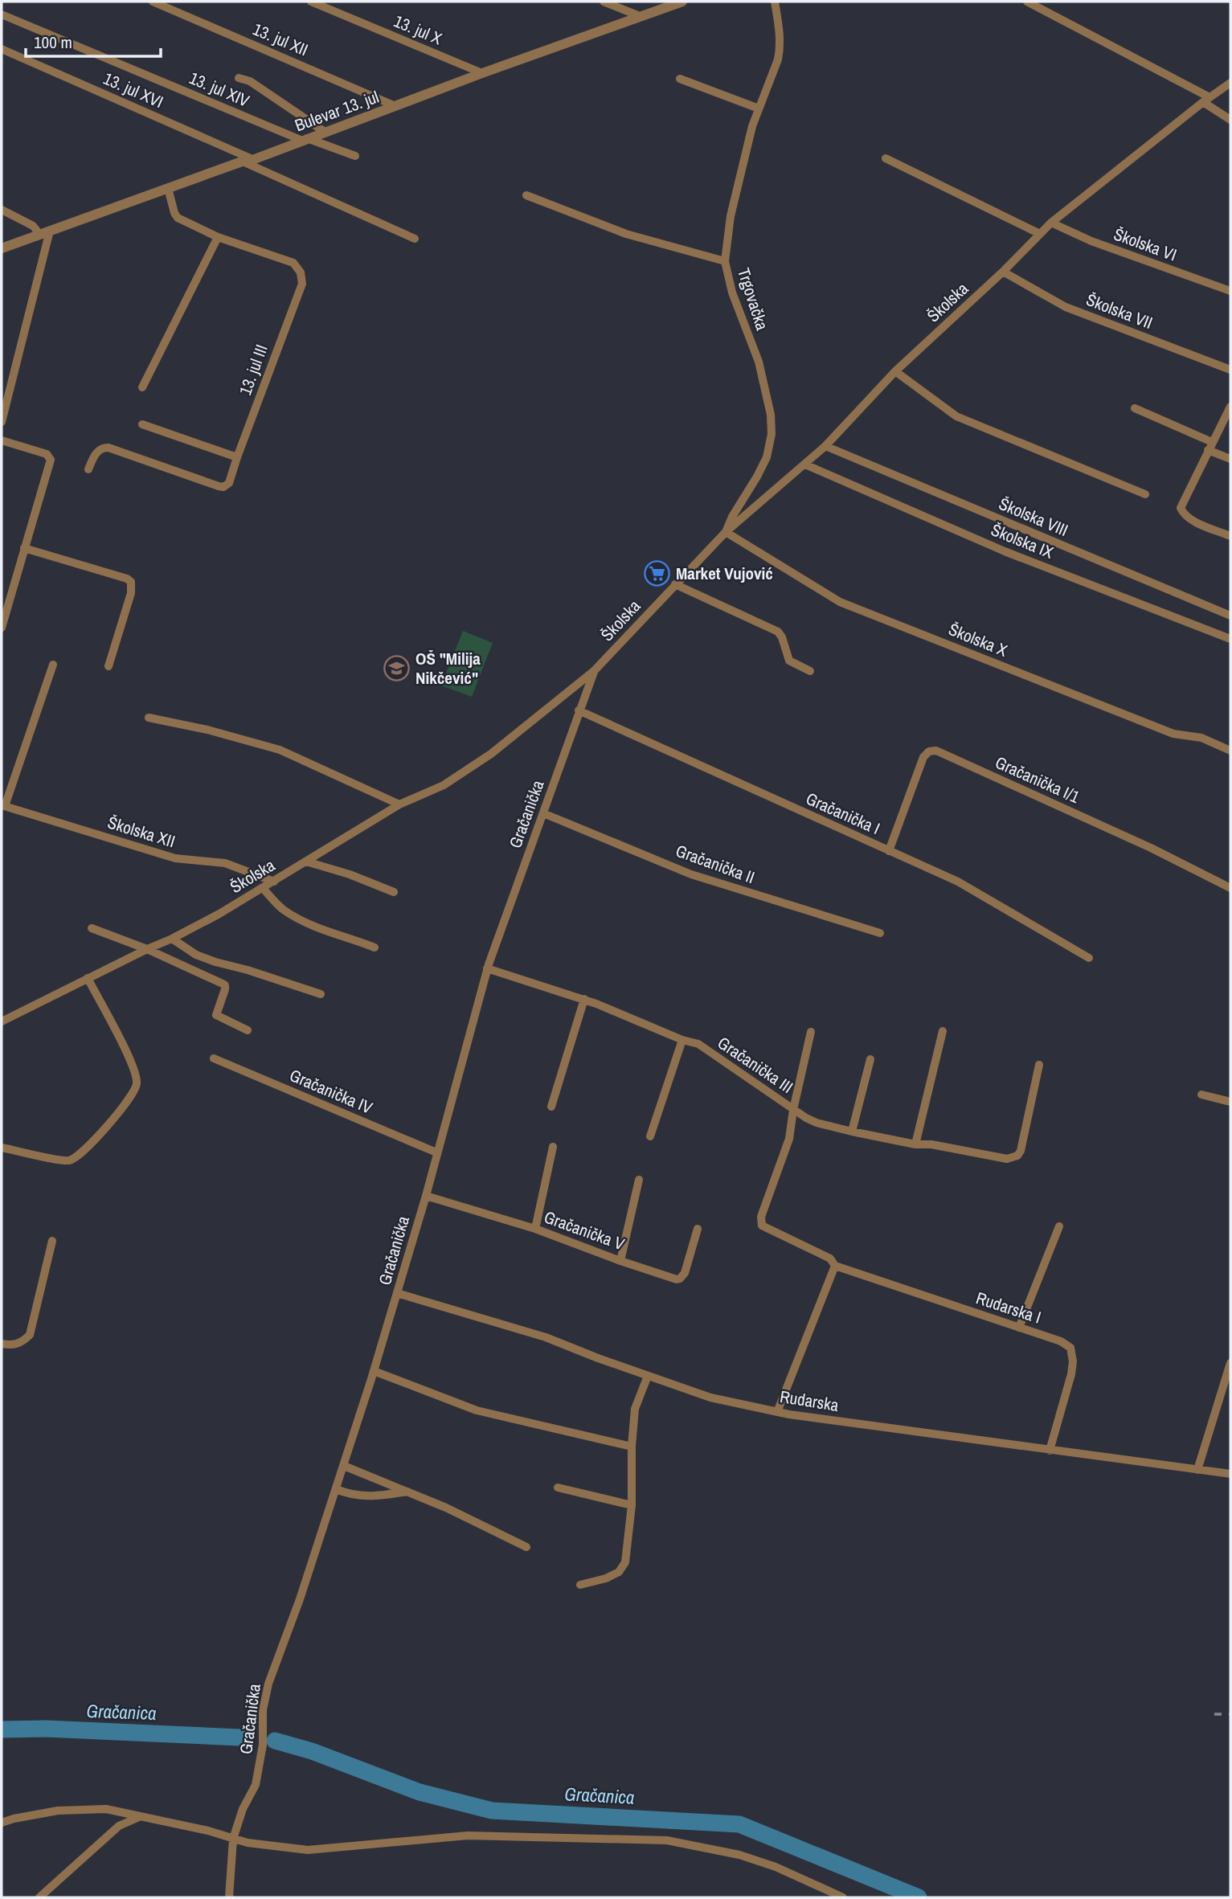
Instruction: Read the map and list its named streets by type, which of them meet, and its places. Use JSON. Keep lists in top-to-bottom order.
{
  "streets": {
    "street": [
      "13. jul X",
      "13. jul XII",
      "13. jul XIV",
      "13. jul XVI",
      "Bulevar 13. jul",
      "Školska VI",
      "Trgovačka",
      "Školska",
      "Školska VII",
      "13. jul III",
      "Školska VIII",
      "Školska IX",
      "Školska X",
      "Gračanička I/1",
      "Gračanička I",
      "Gračanička",
      "Školska XII",
      "Gračanička II",
      "Gračanička III",
      "Gračanička IV",
      "Gračanička V",
      "Rudarska I",
      "Rudarska"
    ]
  },
  "crossings": [
    ["13. jul X", "Bulevar 13. jul"],
    ["13. jul XII", "Bulevar 13. jul"],
    ["13. jul XIV", "Bulevar 13. jul"],
    ["13. jul XVI", "Bulevar 13. jul"],
    ["Bulevar 13. jul", "13. jul III"],
    ["Školska VI", "Školska"],
    ["Trgovačka", "Školska"],
    ["Trgovačka", "Školska X"],
    ["Školska", "Školska VII"],
    ["Školska", "Školska VIII"],
    ["Školska", "Školska IX"],
    ["Školska", "Školska X"],
    ["Školska", "Gračanička"],
    ["Školska", "Školska XII"],
    ["Gračanička I/1", "Gračanička I"],
    ["Gračanička I", "Gračanička"],
    ["Gračanička", "Gračanička II"],
    ["Gračanička", "Gračanička III"],
    ["Gračanička", "Gračanička IV"],
    ["Gračanička", "Gračanička V"],
    ["Gračanička", "Rudarska"],
    ["Gračanička III", "Rudarska I"],
    ["Rudarska I", "Rudarska"]
  ],
  "water": ["Gračanica"],
  "places": {
    "supermarket": ["Market Vujović"],
    "school or university": ["OŠ \"Milija Nikčević\""]
  },
  "scale_bar": "100 m"
}
